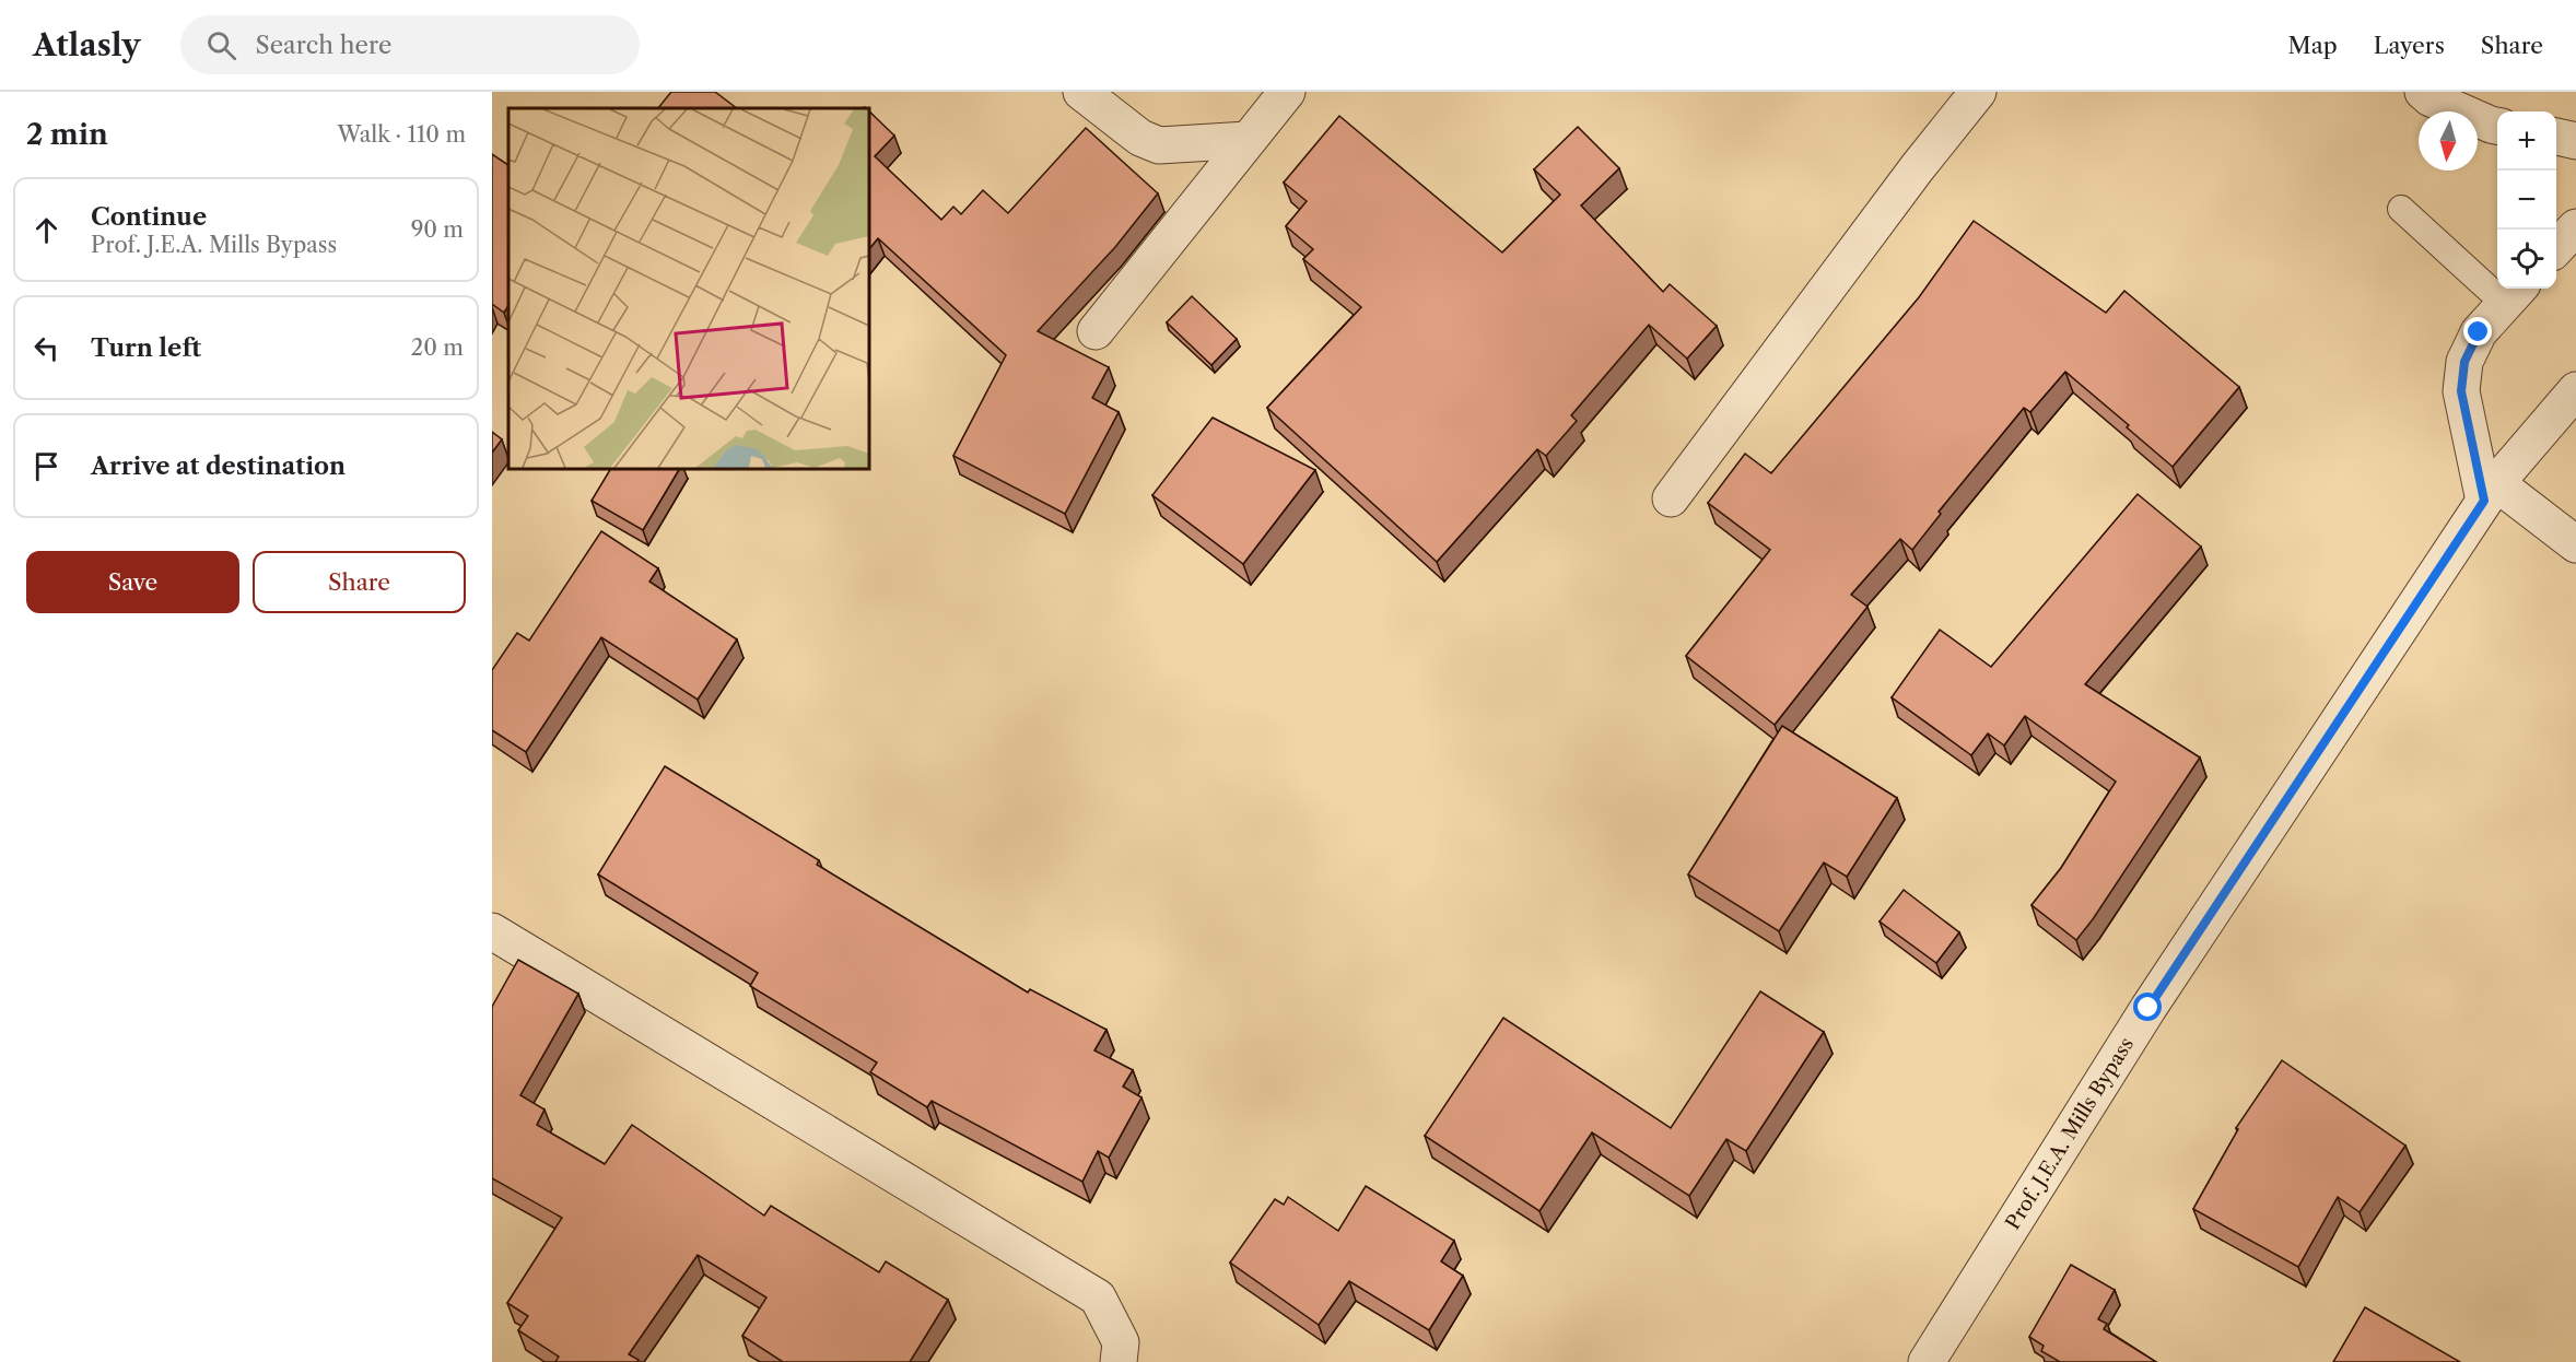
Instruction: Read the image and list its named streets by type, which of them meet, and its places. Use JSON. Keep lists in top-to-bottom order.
{
  "streets": {
    "street": ["Prof. J.E.A. Mills Bypass"]
  },
  "north": "bottom",
  "page": {
    "header": "Atlasly",
    "search": "Search here",
    "nav": ["Map", "Layers", "Share"],
    "heading": ["2 min", "Walk · 110 m"],
    "map_buttons": ["+", "−"],
    "list": [
      ["Continue", "Prof. J.E.A. Mills Bypass", "90 m"],
      ["Turn left", "20 m"],
      "Arrive at destination"
    ],
    "buttons": ["Save", "Share"]
  }
}
